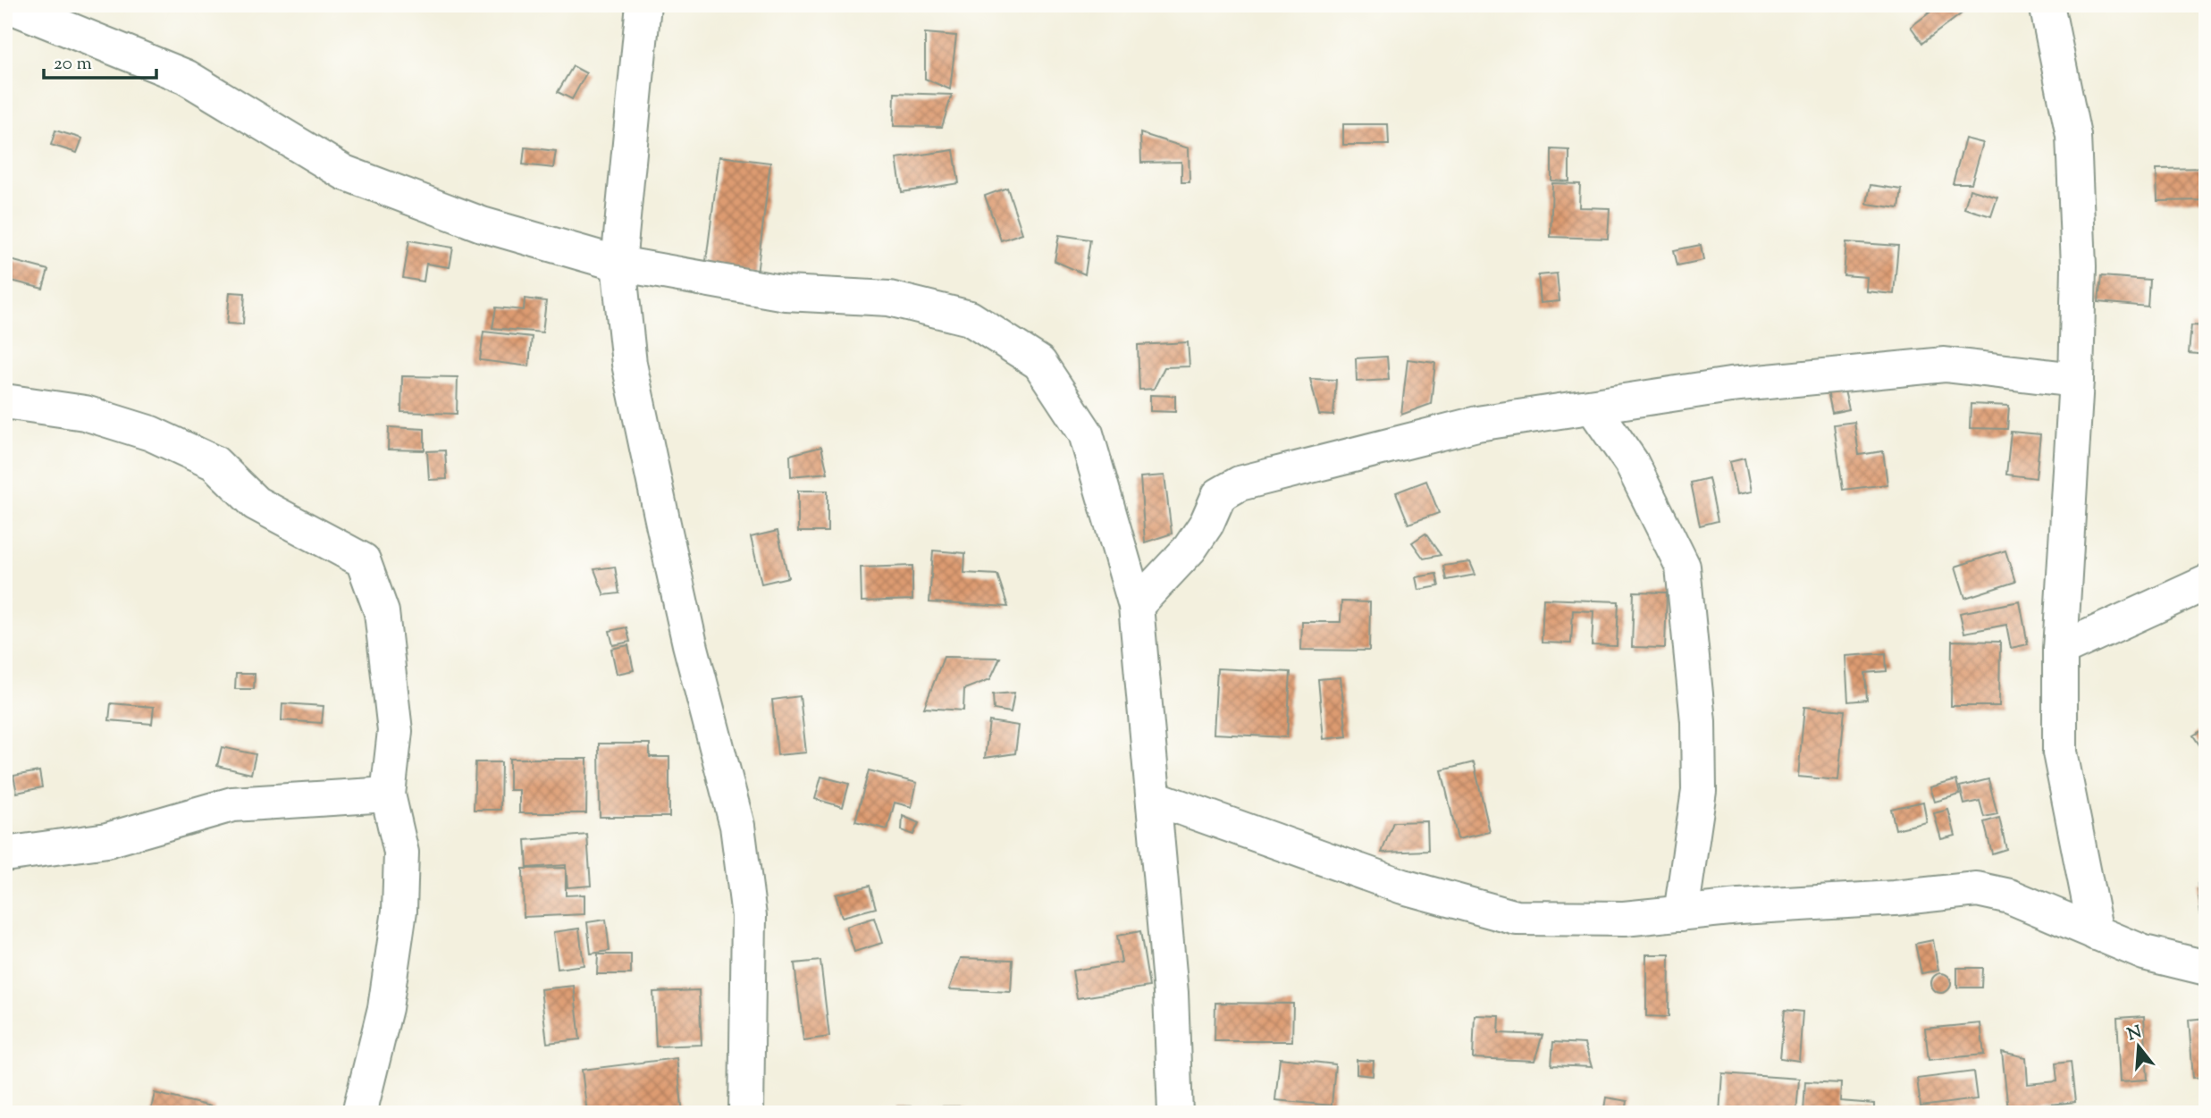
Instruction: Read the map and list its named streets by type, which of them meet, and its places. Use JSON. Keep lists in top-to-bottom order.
{
  "scale_bar": "20 m",
  "north": "top"
}
